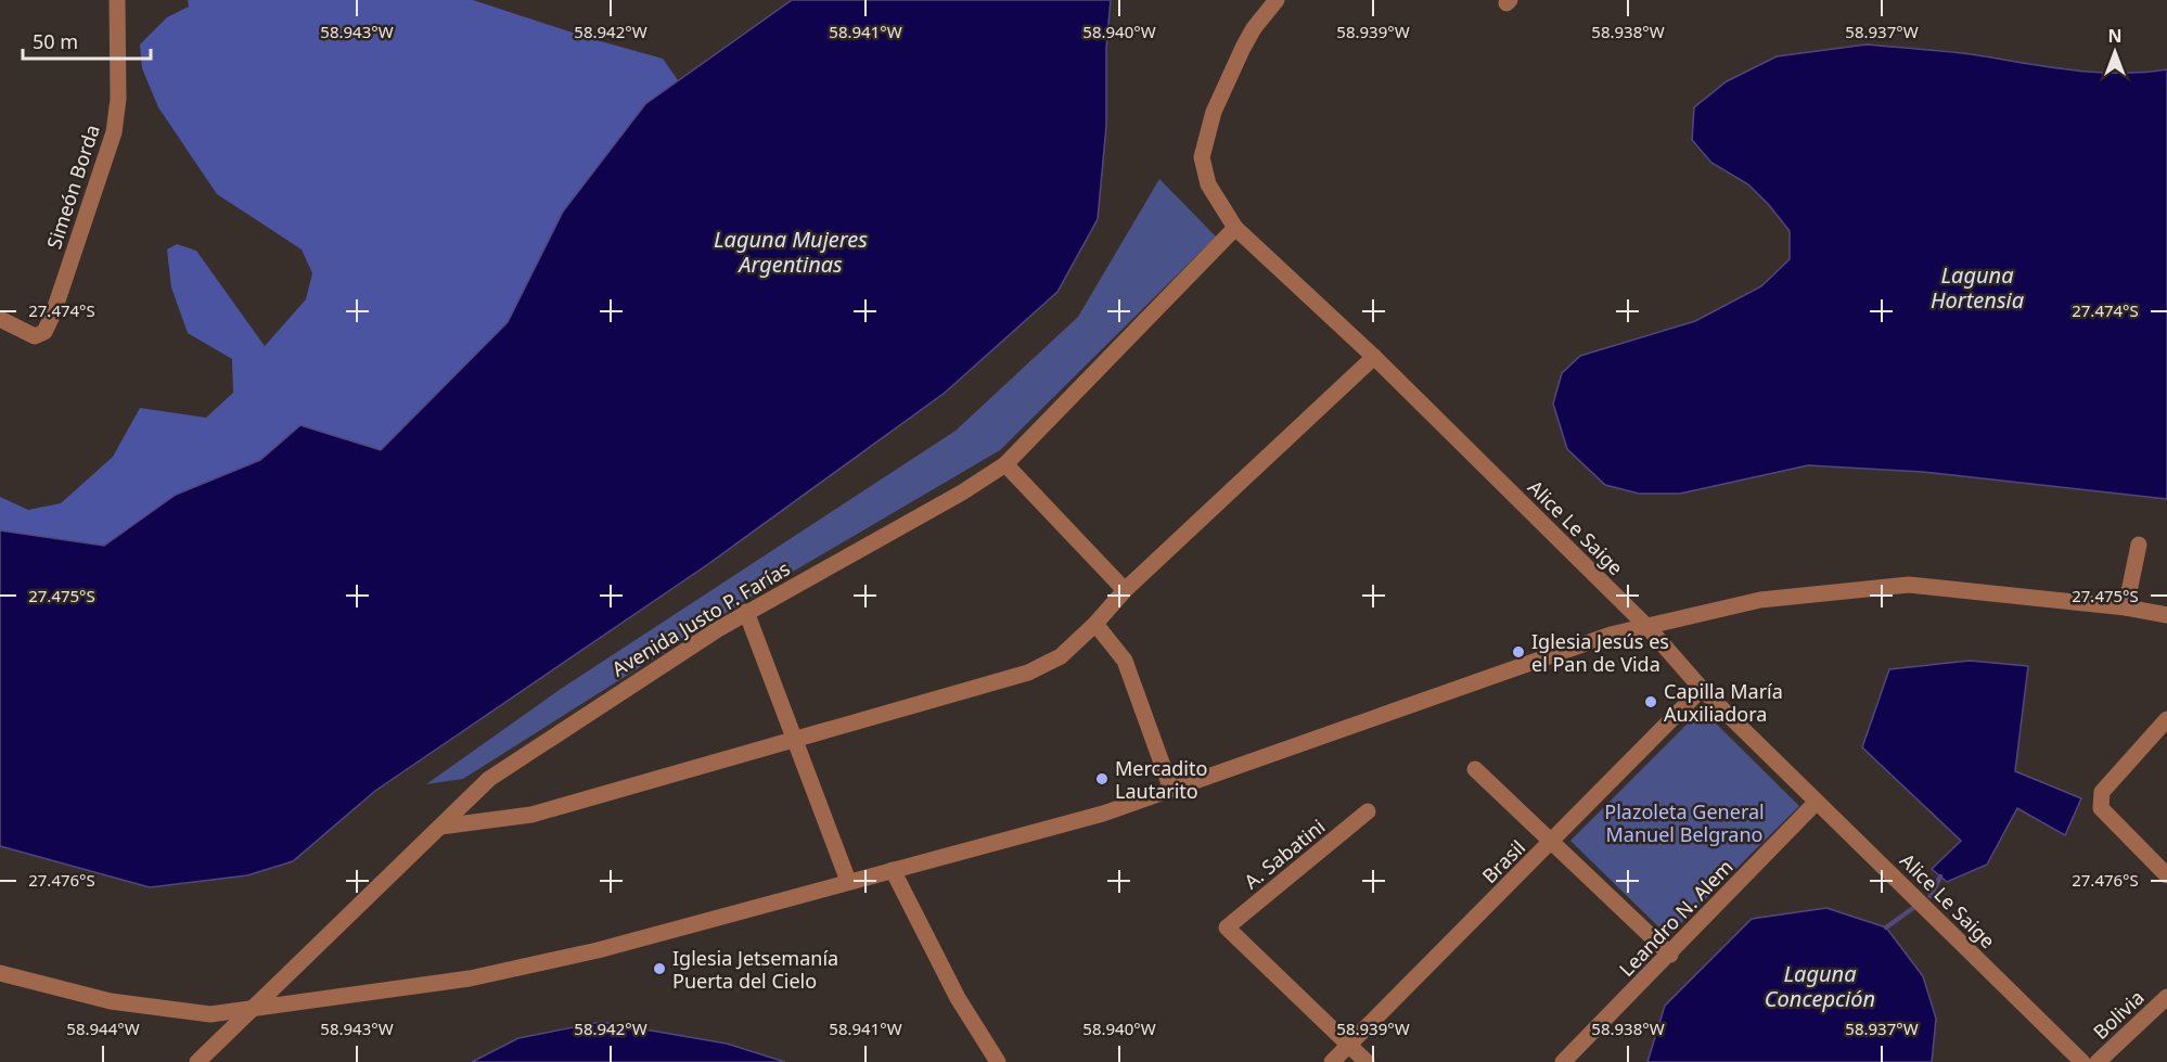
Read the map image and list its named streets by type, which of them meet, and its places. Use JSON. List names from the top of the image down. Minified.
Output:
{"streets":{"street":["Simeón Borda","Alice Le Saige","Avenida Justo P. Farías","A. Sabatini","Brasil","Leandro N. Alem","Bolivia"]},"crossings":[["Alice Le Saige","Avenida Justo P. Farías"],["Alice Le Saige","Brasil"],["Alice Le Saige","Leandro N. Alem"],["A. Sabatini","Brasil"]],"water":["Laguna Mujeres Argentinas","Laguna Hortensia","Laguna Concepción"],"parks":["Plazoleta General Manuel Belgrano"],"places":["Iglesia Jesús es el Pan de Vida","Capilla María Auxiliadora","Mercadito Lautarito","Iglesia Jetsemanía Puerta del Cielo"],"scale_bar":"50 m","north":"top","coordinates":["58.943°W","58.942°W","58.941°W","58.940°W","58.939°W","58.938°W","58.937°W","27.474°S","27.475°S","27.476°S","58.944°W"]}
